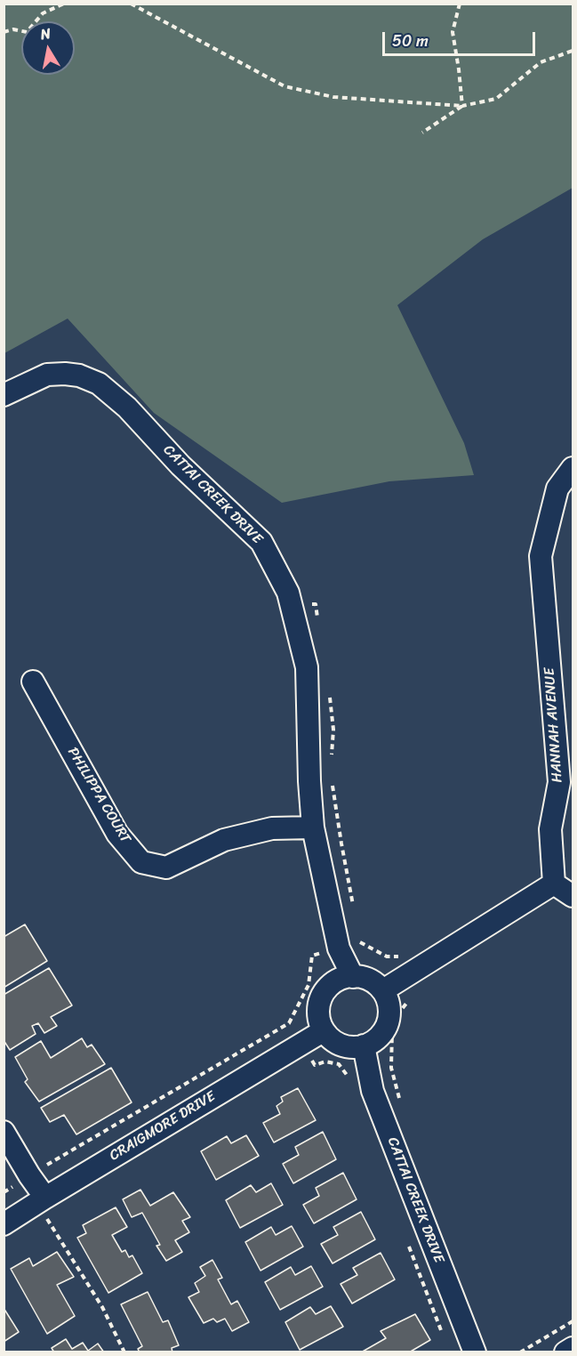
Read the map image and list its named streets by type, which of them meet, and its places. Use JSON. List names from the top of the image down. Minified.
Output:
{"streets":{"street":["CATTAI CREEK DRIVE","HANNAH AVENUE","PHILIPPA COURT","CRAIGMORE DRIVE"]},"crossings":[["CATTAI CREEK DRIVE","PHILIPPA COURT"],["CATTAI CREEK DRIVE","CRAIGMORE DRIVE"]],"scale_bar":"50 m","north":"top"}
